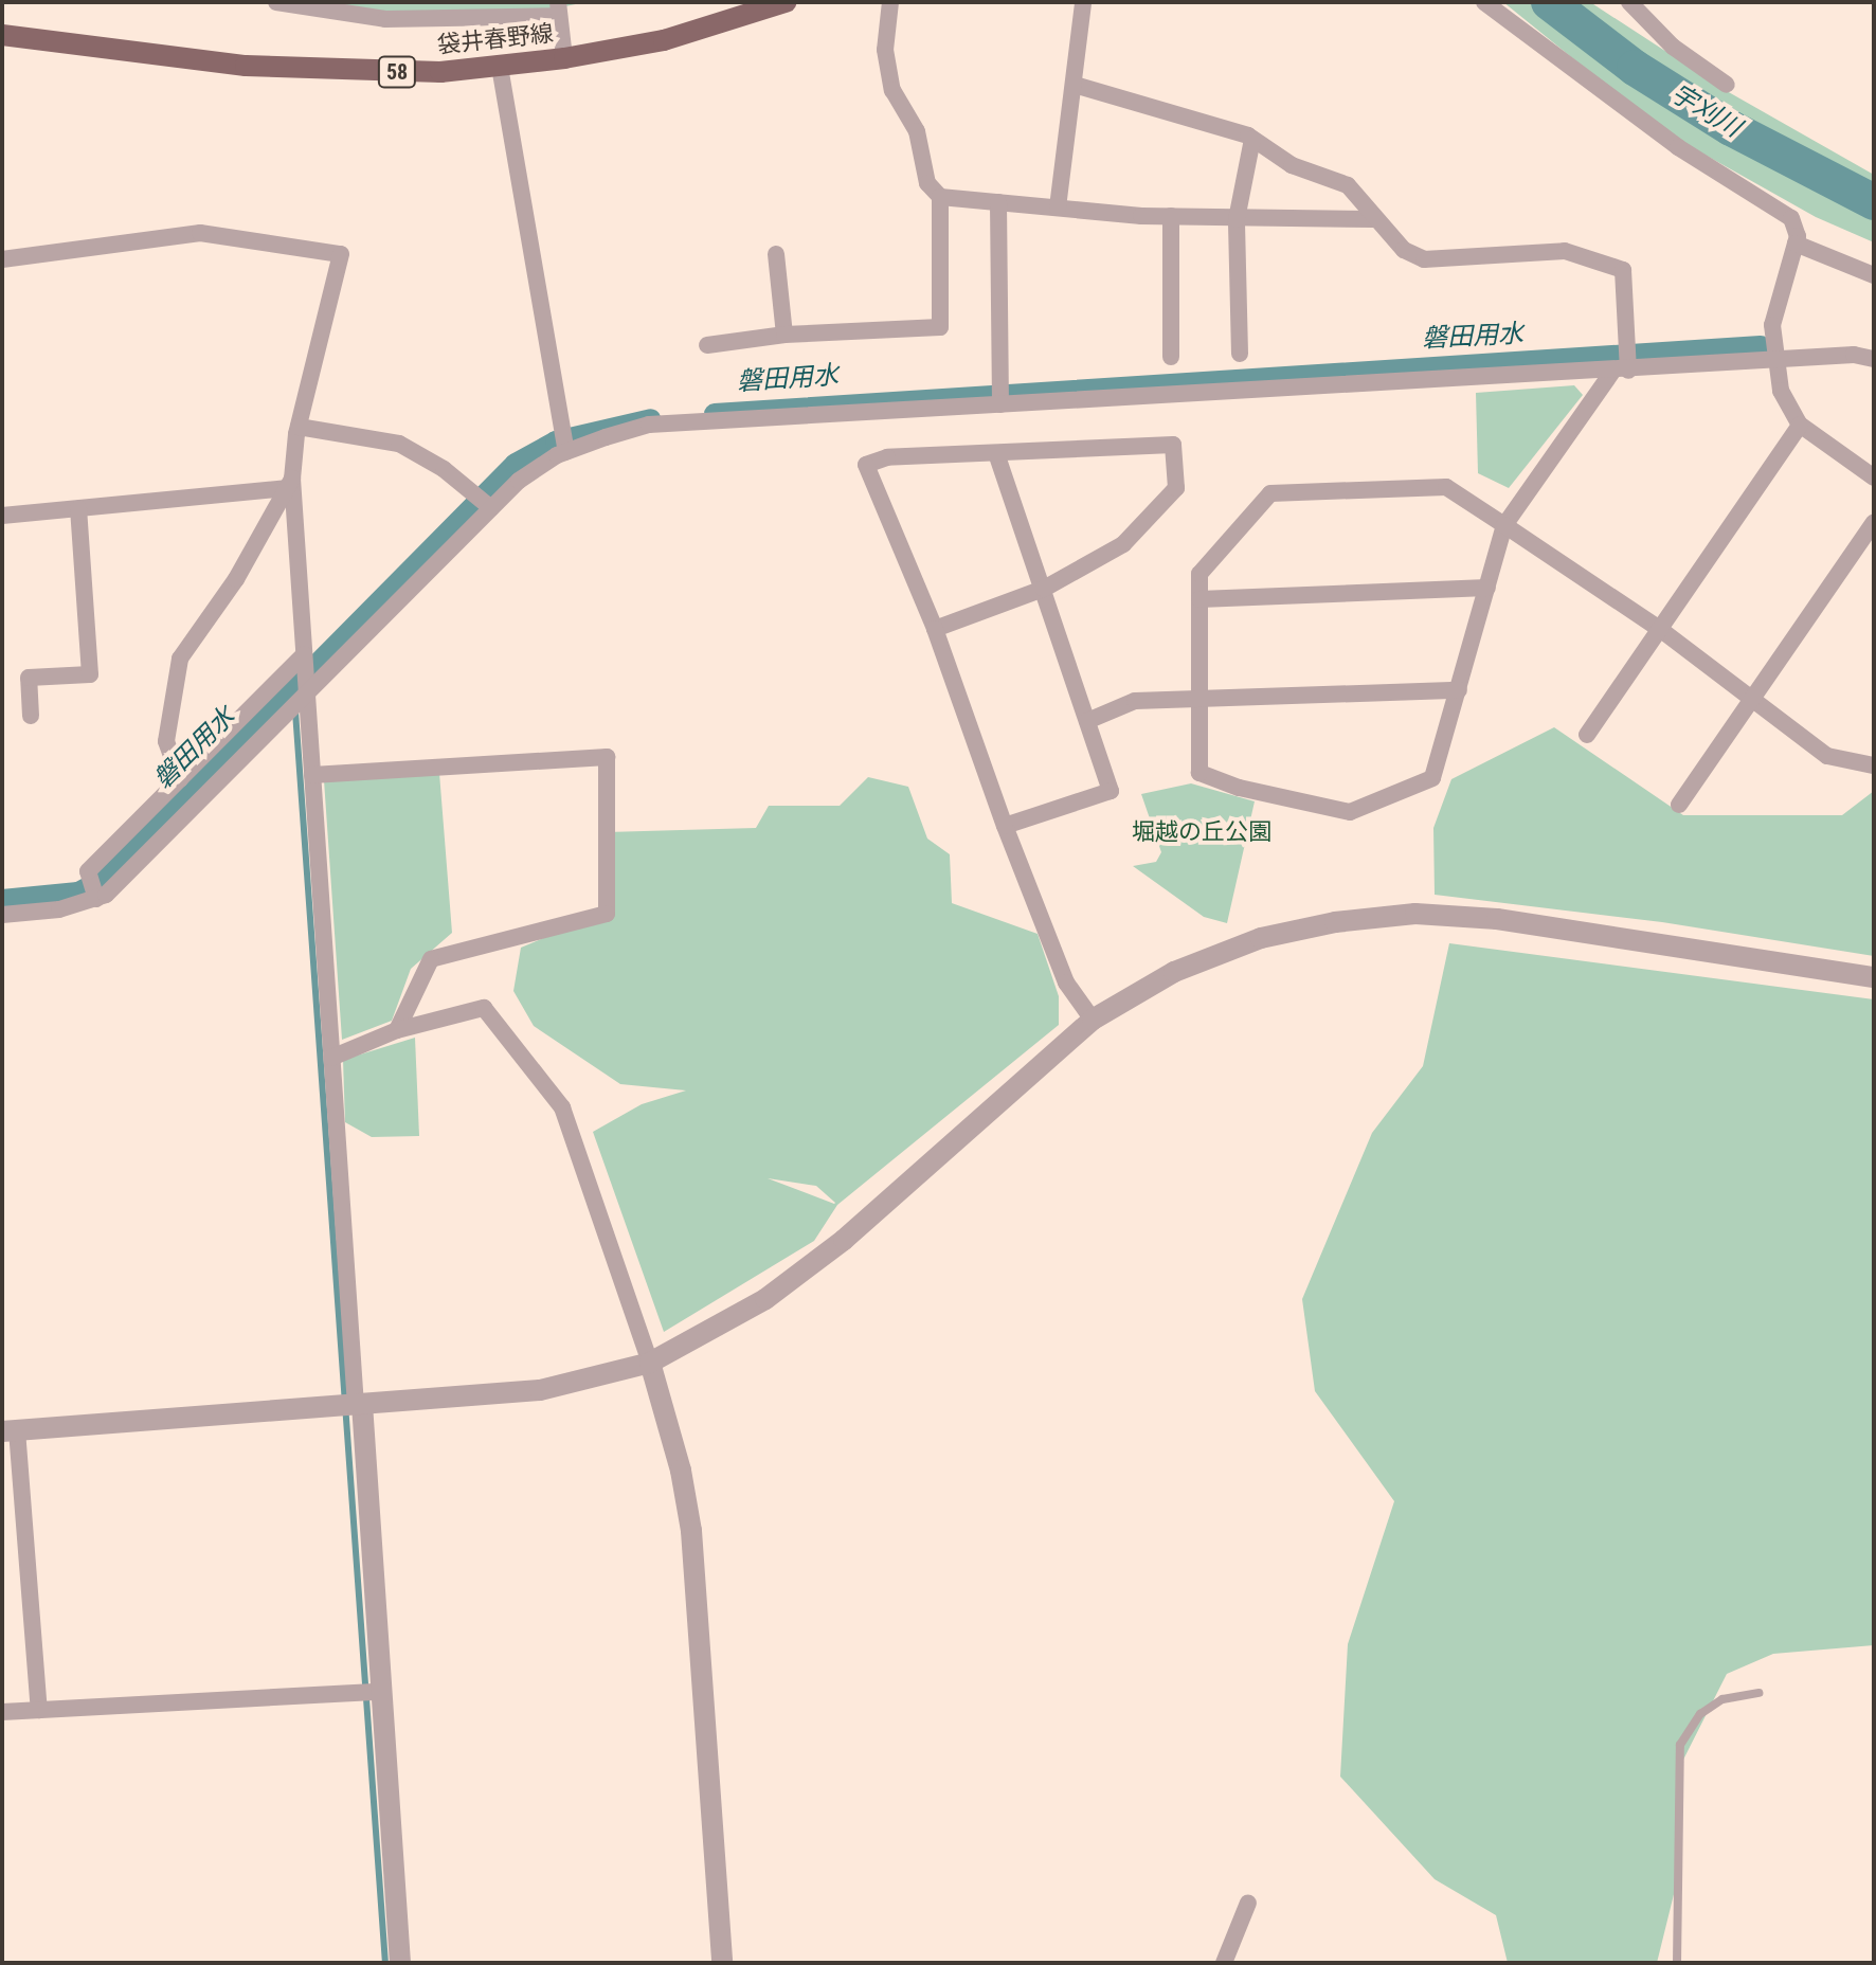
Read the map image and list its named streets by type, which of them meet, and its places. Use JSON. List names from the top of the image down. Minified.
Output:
{"streets":{"main road":["袋井春野線","58"]},"water":["宇刈川","磐田用水"],"parks":["堀越の丘公園"]}
